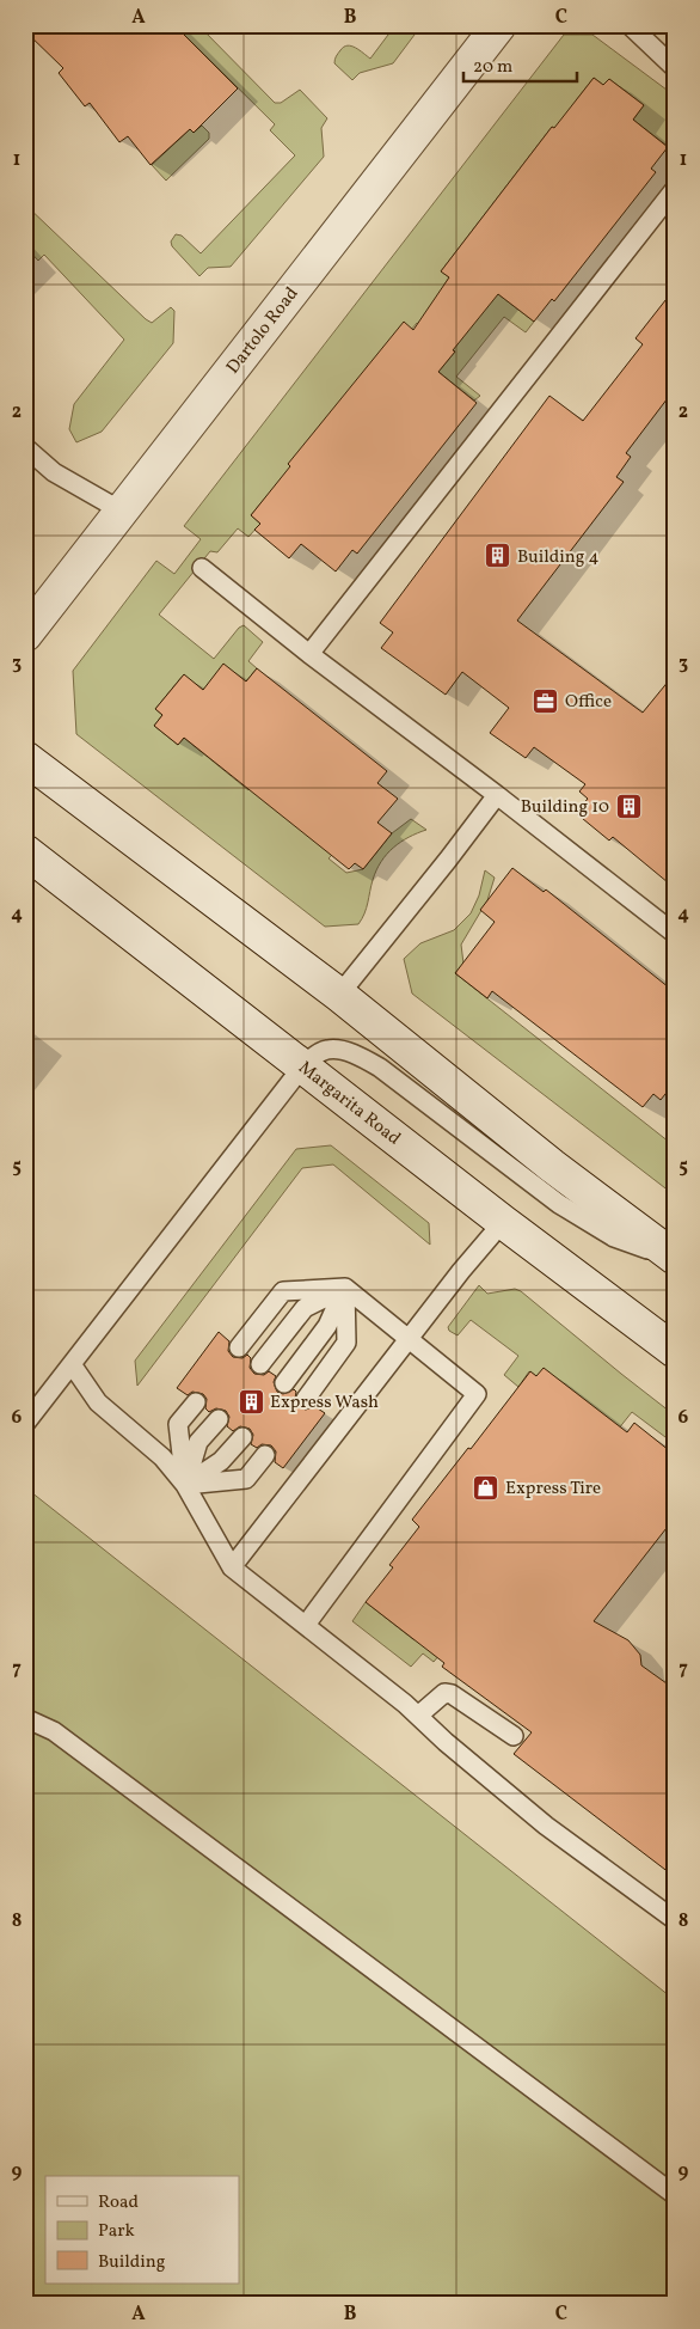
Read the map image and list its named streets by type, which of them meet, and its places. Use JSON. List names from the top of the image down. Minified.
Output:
{"streets":{"main road":["Dartolo Road","Margarita Road"]},"places":{"building":["Building 4","Building 10","Express Wash"],"office":["Office"],"shop":["Express Tire"]},"legend":["Road","Park","Building"],"scale_bar":"20 m","grid":{"columns":["A","B","C"],"rows":["1","2","3","4","5","6","7","8","9"]}}
